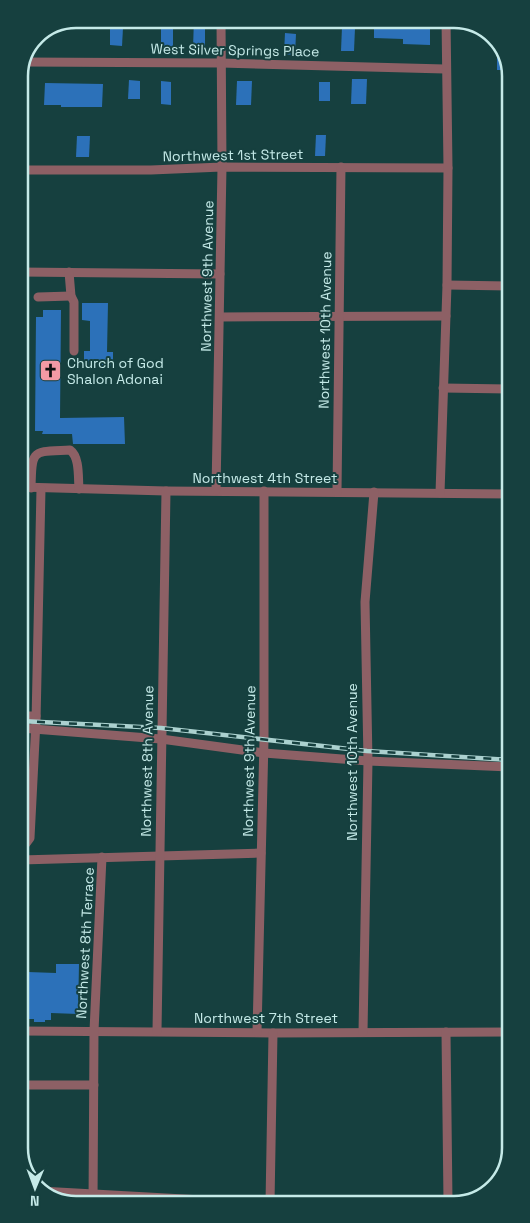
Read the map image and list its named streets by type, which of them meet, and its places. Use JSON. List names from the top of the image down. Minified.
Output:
{"streets":{"street":["West Silver Springs Place","Northwest 1st Street","Northwest 9th Avenue","Northwest 10th Avenue","Northwest 4th Street","Northwest 8th Avenue","Northwest 8th Terrace","Northwest 7th Street"]},"crossings":[["West Silver Springs Place","Northwest 9th Avenue"],["Northwest 1st Street","Northwest 9th Avenue"],["Northwest 1st Street","Northwest 10th Avenue"],["Northwest 9th Avenue","Northwest 4th Street"],["Northwest 9th Avenue","Northwest 7th Street"],["Northwest 10th Avenue","Northwest 4th Street"],["Northwest 10th Avenue","Northwest 7th Street"],["Northwest 4th Street","Northwest 8th Avenue"],["Northwest 8th Avenue","Northwest 7th Street"],["Northwest 8th Terrace","Northwest 7th Street"]],"places":{"church":["Church of God Shalon Adonai"]},"north":"bottom"}
